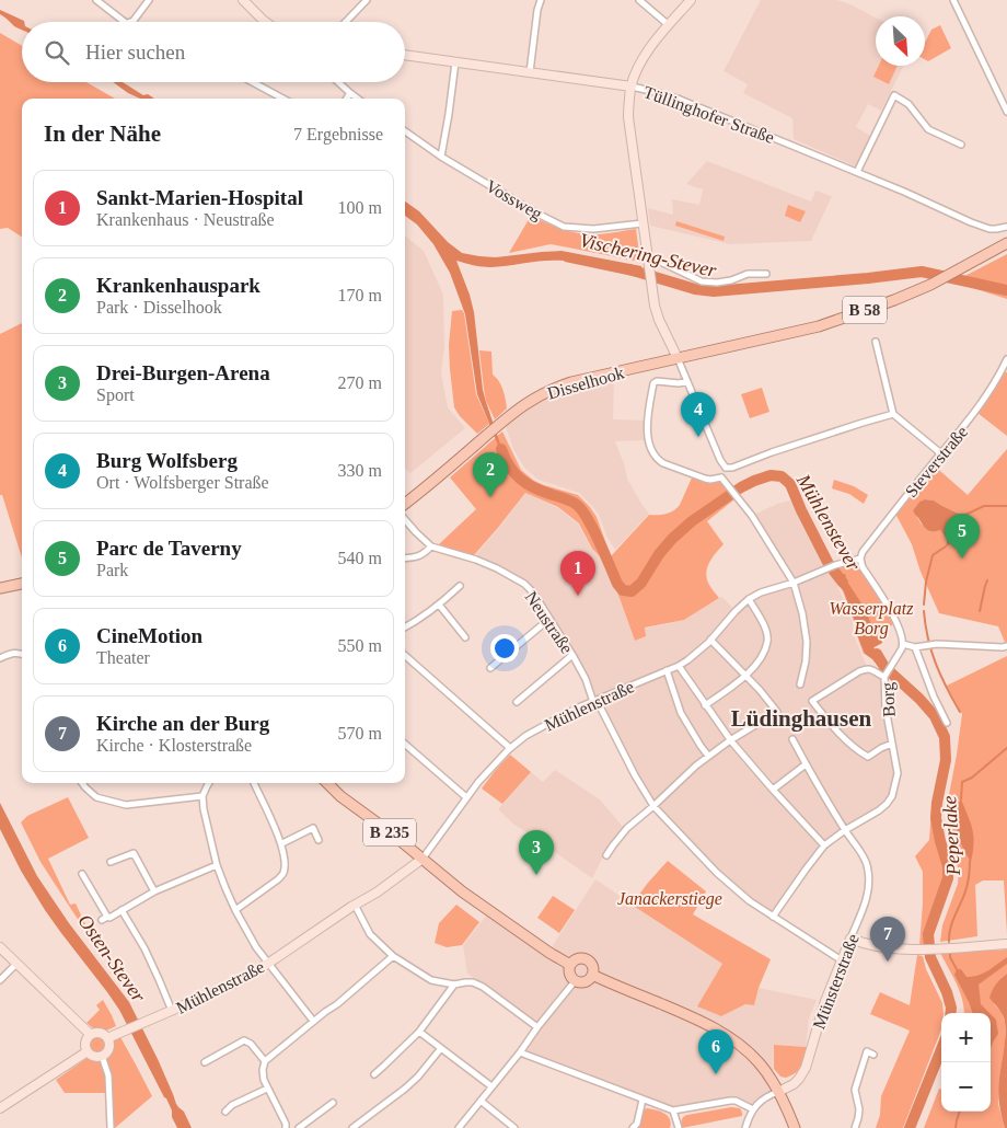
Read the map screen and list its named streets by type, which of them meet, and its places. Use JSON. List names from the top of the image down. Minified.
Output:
{"streets":{"main road":["B 58","Disselhook","B 235"],"street":["Tüllinghofer Straße","Vossweg","Steverstraße","Neustraße","Borg","Mühlenstraße","Münsterstraße"]},"crossings":[["B 58","Disselhook"],["Steverstraße","Mühlenstraße"],["Neustraße","Borg"],["Neustraße","Mühlenstraße"],["Neustraße","Münsterstraße"],["Borg","Münsterstraße"],["Mühlenstraße","B 235"],["B 235","Münsterstraße"]],"districts":["Lüdinghausen"],"water":["Vischering-Stever","Mühlenstever","Peperlake","Osten-Stever"],"parks":["Wasserplatz Borg","Janackerstiege"],"north":"bottom right","page":{"search":"Hier suchen","heading":["In der Nähe","7 Ergebnisse"],"list":[{"mark":"1","name":"Sankt-Marien-Hospital","note":"Krankenhaus · Neustraße","value":"100 m"},{"mark":"2","name":"Krankenhauspark","note":"Park · Disselhook","value":"170 m"},{"mark":"3","name":"Drei-Burgen-Arena","note":"Sport","value":"270 m"},{"mark":"4","name":"Burg Wolfsberg","note":"Ort · Wolfsberger Straße","value":"330 m"},{"mark":"5","name":"Parc de Taverny","note":"Park","value":"540 m"},{"mark":"6","name":"CineMotion","note":"Theater","value":"550 m"},{"mark":"7","name":"Kirche an der Burg","note":"Kirche · Klosterstraße","value":"570 m"}],"pins":["4","2","5","1","3","7","6"],"map_buttons":["+","−"]}}
